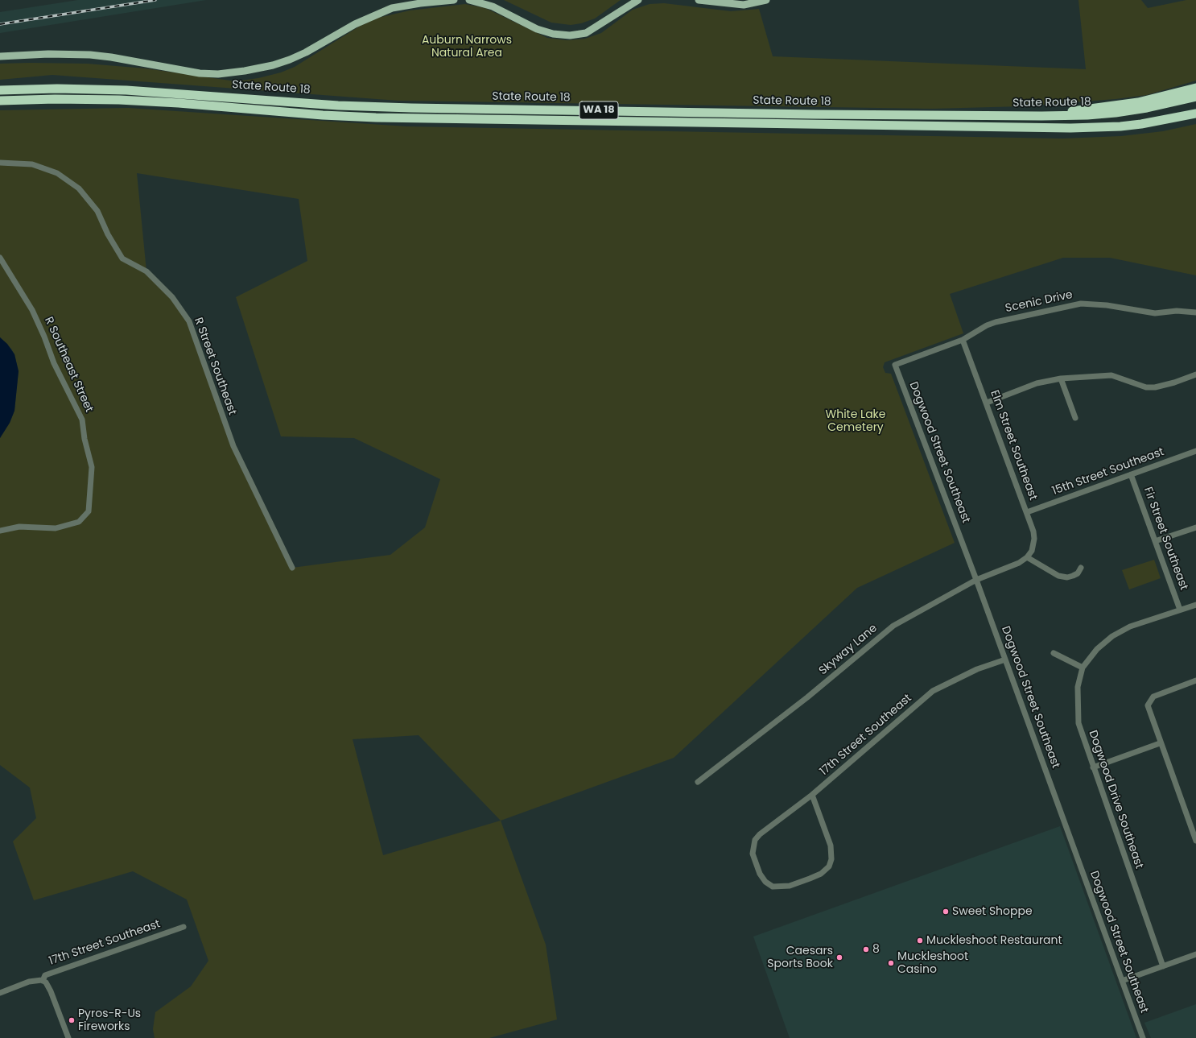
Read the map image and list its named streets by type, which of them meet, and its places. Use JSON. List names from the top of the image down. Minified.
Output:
{"streets":{"highway":["State Route 18","WA 18"],"street":["Scenic Drive","R Southeast Street","R Street Southeast","Elm Street Southeast","Dogwood Street Southeast","15th Street Southeast","Fir Street Southeast","Skyway Lane","17th Street Southeast","Dogwood Drive Southeast"]},"crossings":[["Scenic Drive","Elm Street Southeast"],["Scenic Drive","Dogwood Street Southeast"],["Elm Street Southeast","15th Street Southeast"],["Elm Street Southeast","Skyway Lane"],["Dogwood Street Southeast","Skyway Lane"],["Dogwood Street Southeast","17th Street Southeast"],["15th Street Southeast","Fir Street Southeast"]],"parks":["Auburn Narrows Natural Area","White Lake Cemetery"],"places":["Sweet Shoppe","Muckleshoot Restaurant","8","Caesars Sports Book","Muckleshoot Casino","Pyros-R-Us Fireworks"]}
